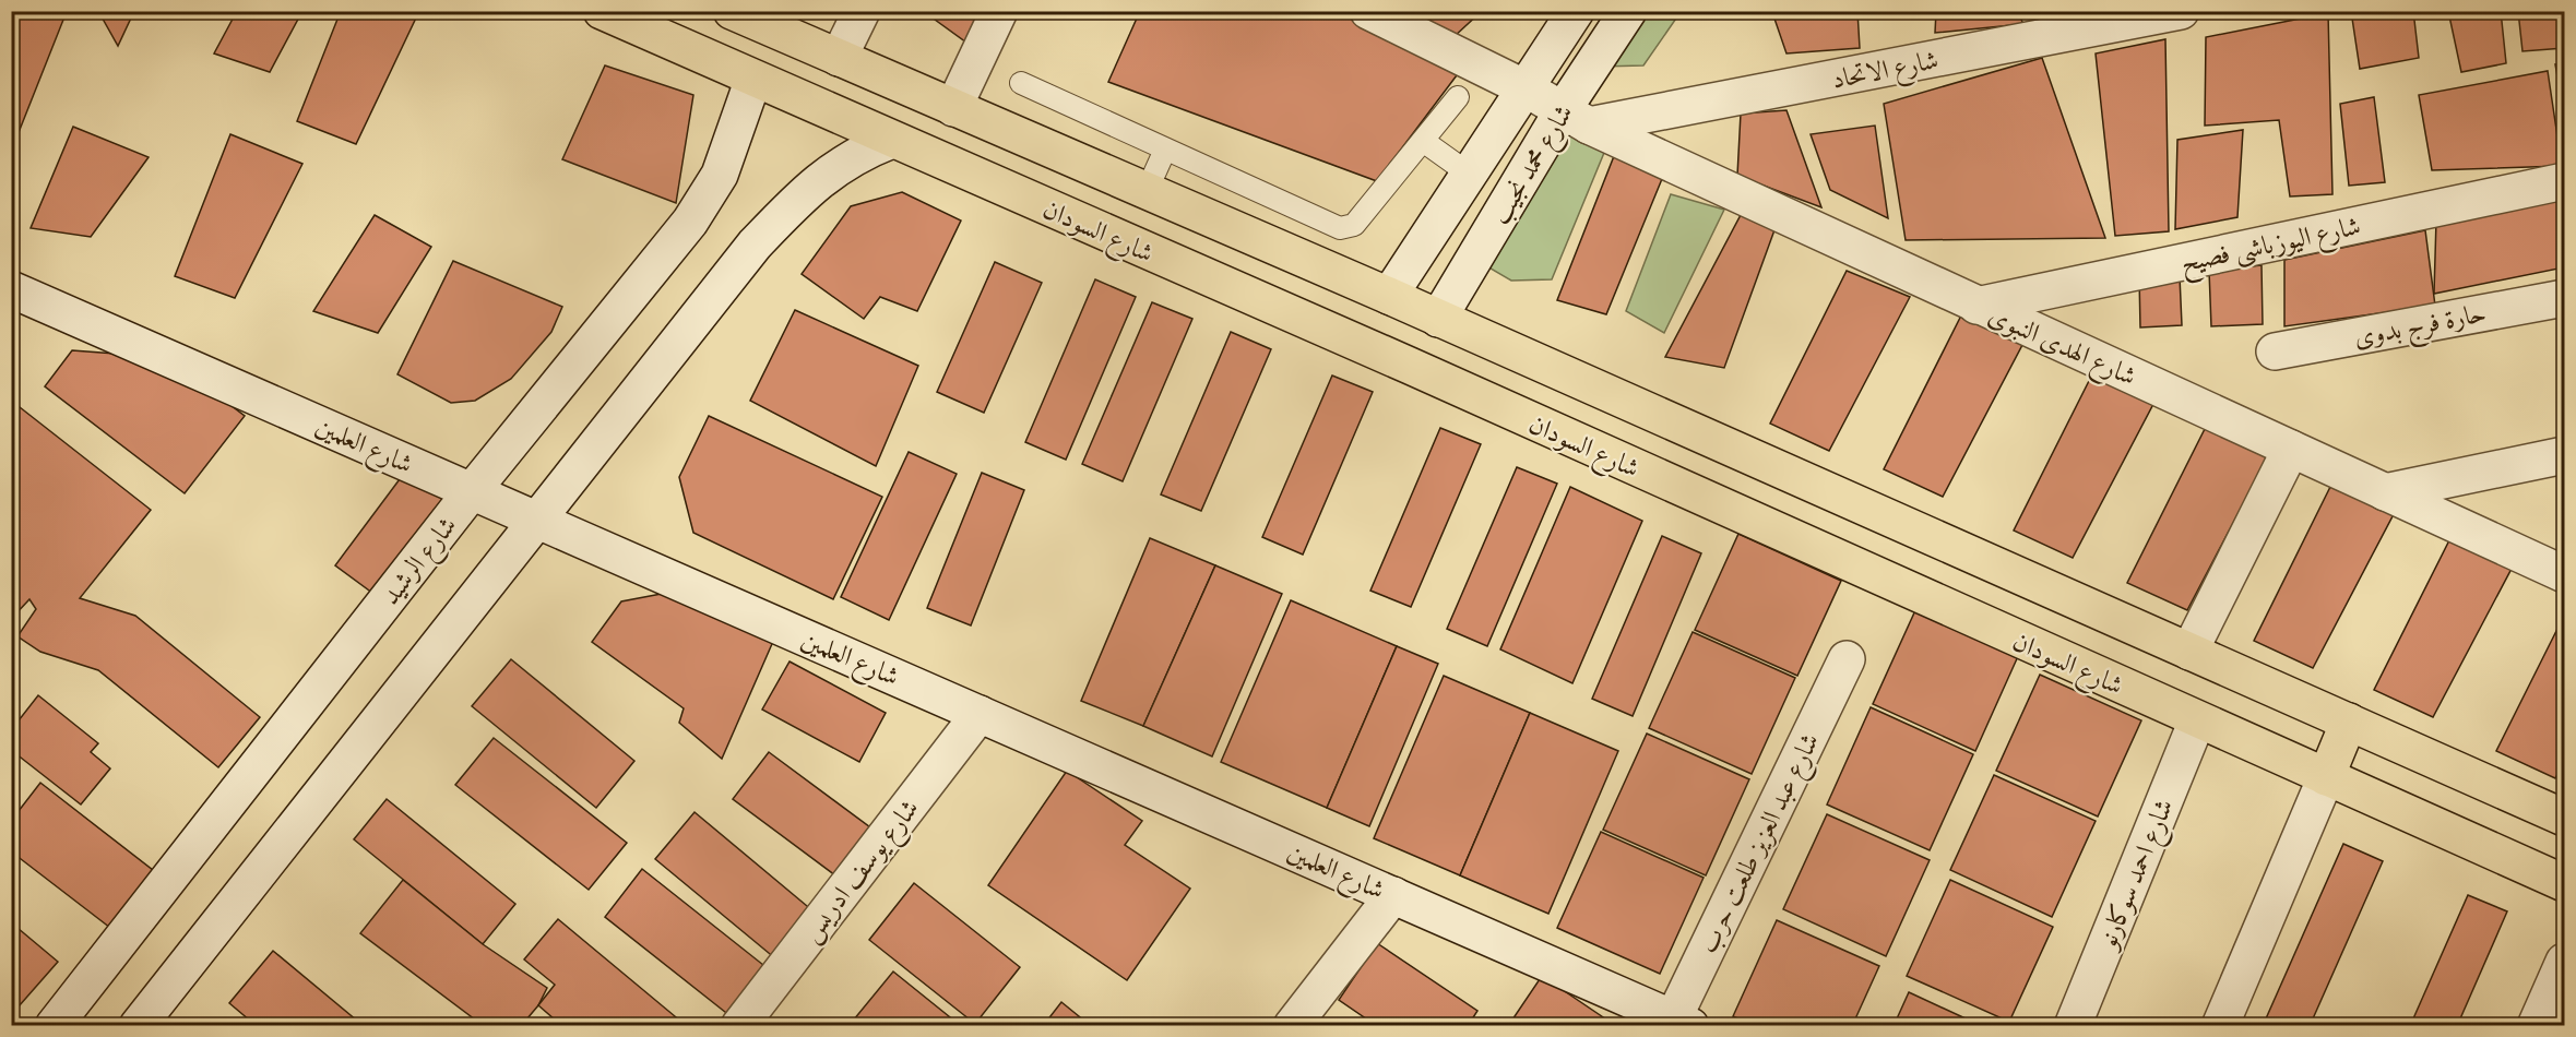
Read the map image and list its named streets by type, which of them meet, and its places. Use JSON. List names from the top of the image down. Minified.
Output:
{"streets":{"main road":["شارع السودان"],"street":["شارع الاتحاد","شارع محمد نجيب","شارع اليوزباشى فصيح","حارة فرج بدوى","شارع الهدى النبوى","شارع العلمين","شارع الرشيد","شارع عبد العزيز طلعت حرب","شارع يوسف ادريس","شارع احمد سوكارنو"]},"crossings":[["شارع الاتحاد","شارع محمد نجيب"],["شارع الاتحاد","شارع الهدى النبوى"],["شارع محمد نجيب","شارع السودان"],["شارع محمد نجيب","شارع الهدى النبوى"],["شارع السودان","شارع الرشيد"],["شارع السودان","شارع احمد سوكارنو"],["شارع اليوزباشى فصيح","شارع الهدى النبوى"],["شارع العلمين","شارع الرشيد"],["شارع العلمين","شارع عبد العزيز طلعت حرب"],["شارع العلمين","شارع يوسف ادريس"]]}
